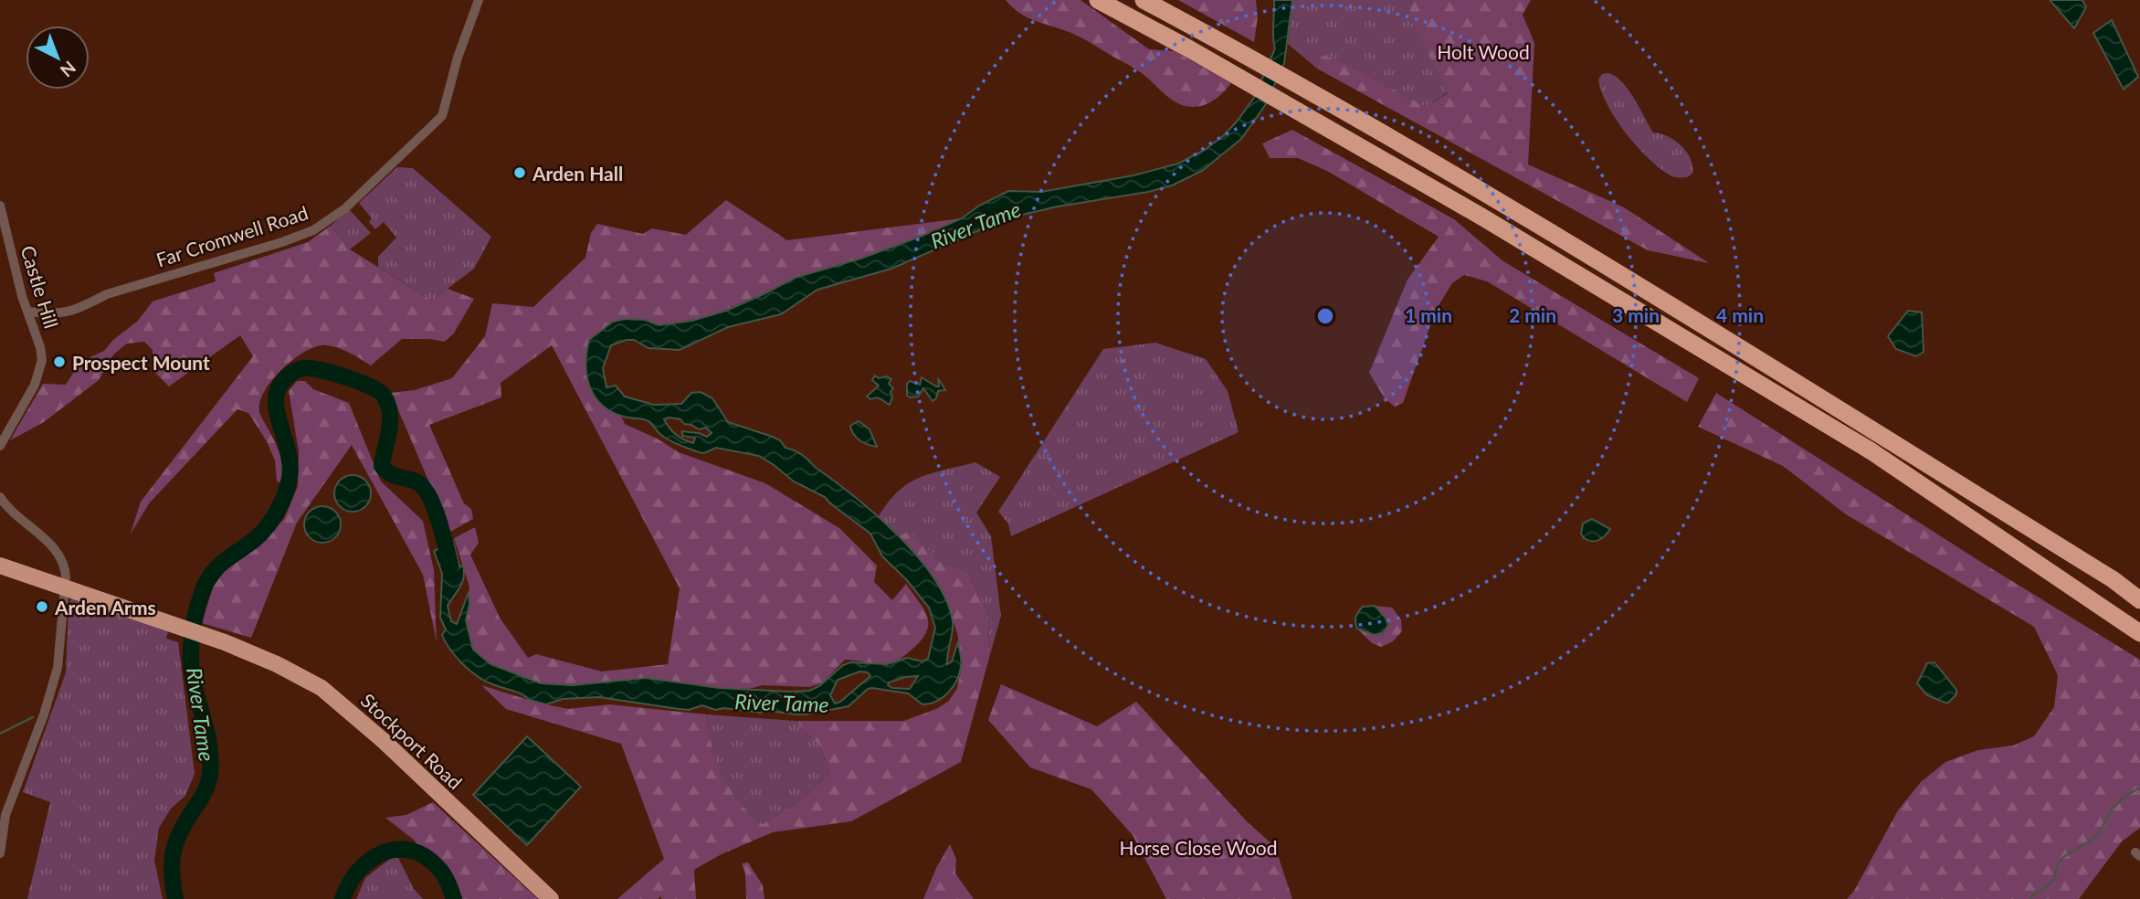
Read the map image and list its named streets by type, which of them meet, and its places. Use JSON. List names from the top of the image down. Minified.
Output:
{"streets":{"highway":["Stockport Road"],"street":["Far Cromwell Road","Castle Hill"]},"crossings":[["Far Cromwell Road","Castle Hill"]],"water":["River Tame"],"parks":["Holt Wood","Horse Close Wood"],"places":["Arden Hall","Prospect Mount","Arden Arms"],"north":"bottom right","rings":["1 min","2 min","3 min","4 min"]}
